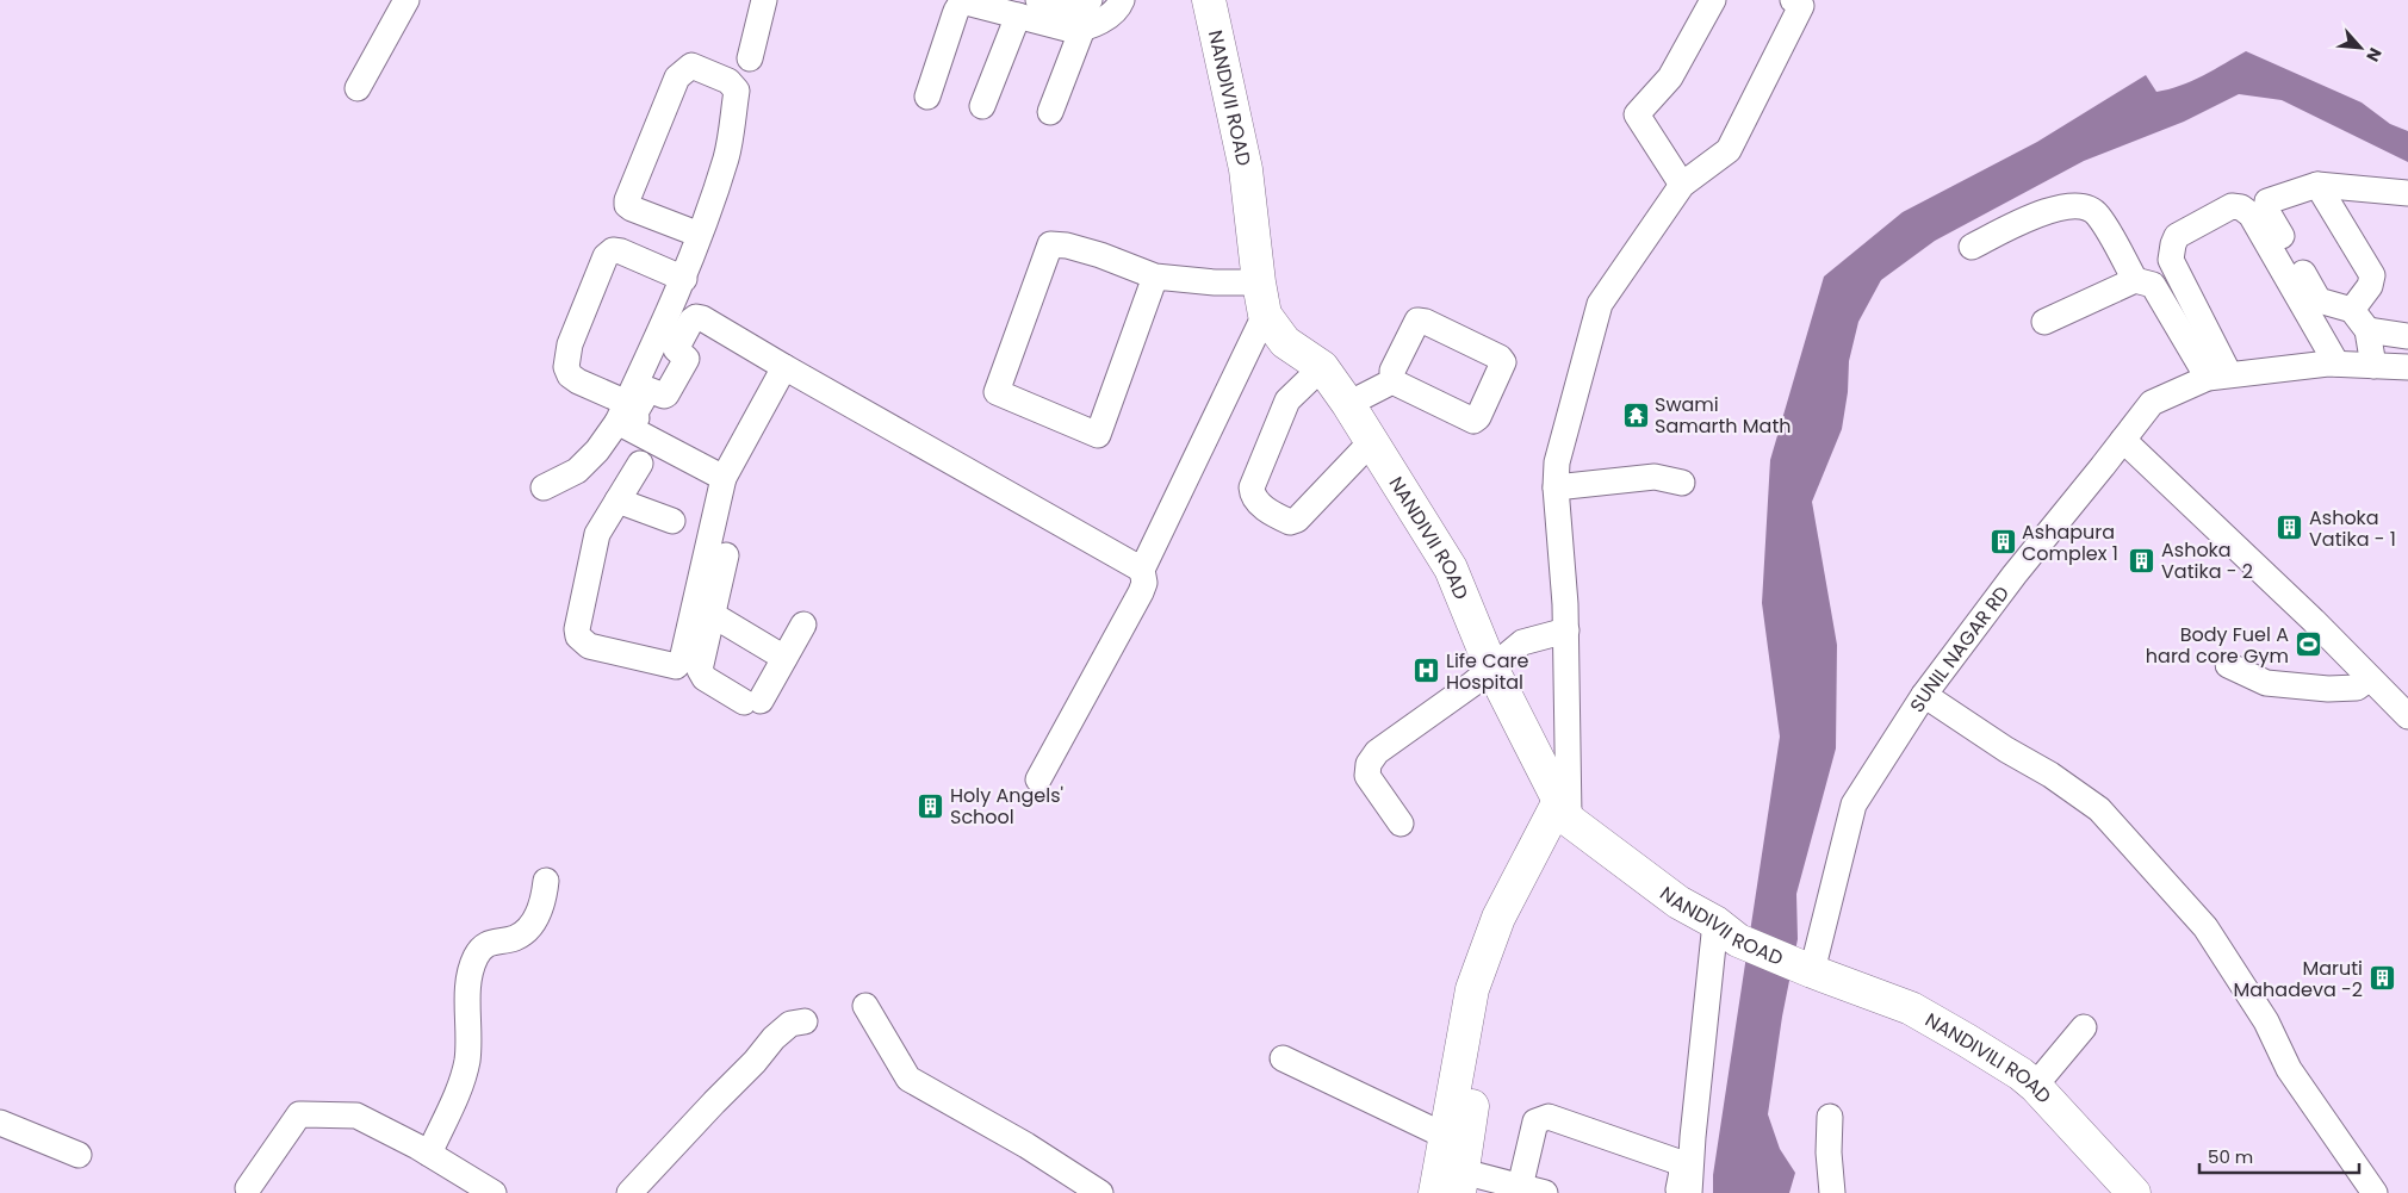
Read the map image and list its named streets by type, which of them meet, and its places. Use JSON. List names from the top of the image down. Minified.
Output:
{"streets":{"street":["NANDIVII ROAD","SUNIL NAGAR RD","NANDIVILI ROAD"]},"crossings":[["NANDIVII ROAD","SUNIL NAGAR RD"],["NANDIVII ROAD","NANDIVILI ROAD"],["SUNIL NAGAR RD","NANDIVILI ROAD"]],"places":{"temple":["Swami Samarth Math"],"building":["Ashoka Vatika - 1","Ashapura Complex 1","Ashoka Vatika - 2","Holy Angels' School","Maruti Mahadeva -2"],"sports":["Body Fuel A hard core Gym"],"hospital":["Life Care Hospital"]},"scale_bar":"50 m","north":"bottom right"}
